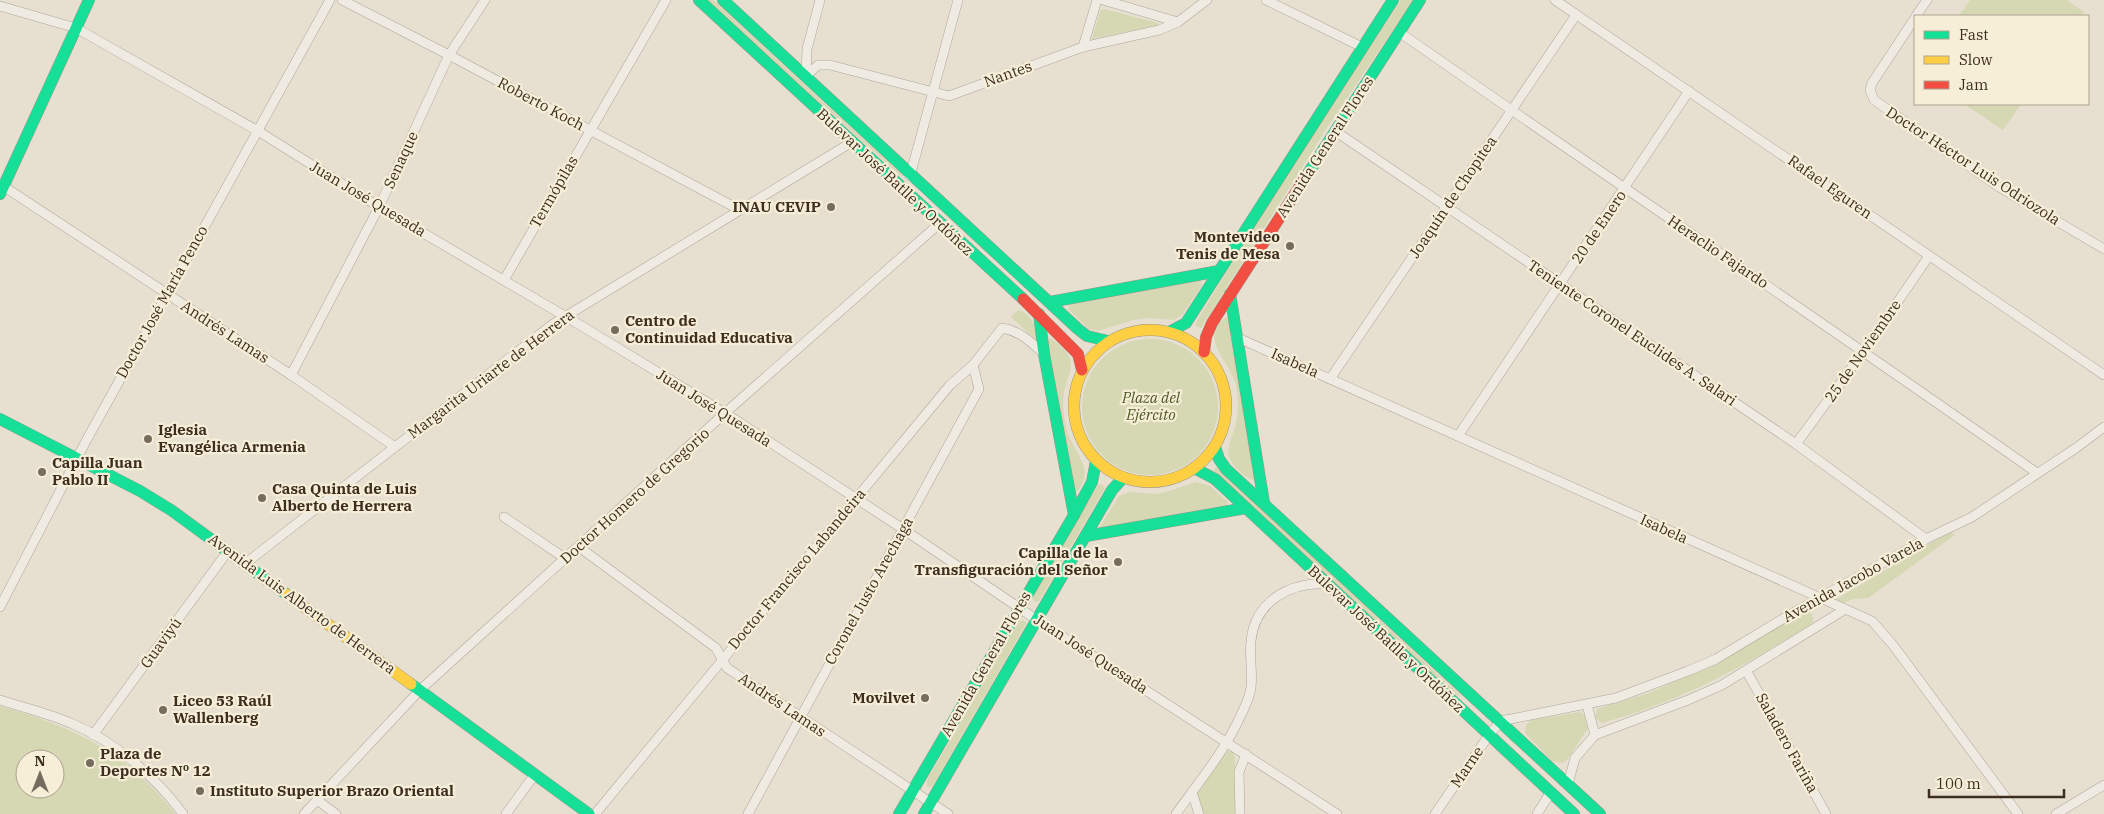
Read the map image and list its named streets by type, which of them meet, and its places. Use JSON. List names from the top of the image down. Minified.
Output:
{"streets":{"main road":["Avenida General Flores","Bulevar José Batlle y Ordóñez","Avenida Luis Alberto de Herrera"],"street":["Nantes","Roberto Koch","Senaque","Doctor Héctor Luis Odriozola","Rafael Eguren","Termópilas","Joaquín de Chopitea","Juan José Quesada","20 de Enero","Heraclio Fajardo","Doctor José María Penco","Andrés Lamas","Teniente Coronel Euclides A. Salari","25 de Noviembre","Isabela","Margarita Uriarte de Herrera","Doctor Homero de Gregorio","Doctor Francisco Labandeira","Avenida Jacobo Varela","Coronel Justo Arechaga","Guaviyú","Saladero Fariña","Marne"]},"crossings":[["Nantes","Bulevar José Batlle y Ordóñez"],["Roberto Koch","Senaque"],["Roberto Koch","Termópilas"],["Roberto Koch","Margarita Uriarte de Herrera"],["Avenida General Flores","Bulevar José Batlle y Ordóñez"],["Avenida General Flores","Juan José Quesada"],["Avenida General Flores","Heraclio Fajardo"],["Avenida General Flores","Andrés Lamas"],["Avenida General Flores","Teniente Coronel Euclides A. Salari"],["Senaque","Juan José Quesada"],["Senaque","Andrés Lamas"],["Bulevar José Batlle y Ordóñez","Margarita Uriarte de Herrera"],["Bulevar José Batlle y Ordóñez","Doctor Homero de Gregorio"],["Bulevar José Batlle y Ordóñez","Avenida Jacobo Varela"],["Bulevar José Batlle y Ordóñez","Marne"],["Rafael Eguren","Joaquín de Chopitea"],["Rafael Eguren","20 de Enero"],["Rafael Eguren","25 de Noviembre"],["Termópilas","Juan José Quesada"],["Joaquín de Chopitea","Heraclio Fajardo"],["Joaquín de Chopitea","Teniente Coronel Euclides A. Salari"],["Joaquín de Chopitea","Isabela"],["Juan José Quesada","Doctor José María Penco"],["Juan José Quesada","Margarita Uriarte de Herrera"],["Juan José Quesada","Doctor Homero de Gregorio"],["Juan José Quesada","Doctor Francisco Labandeira"],["Juan José Quesada","Coronel Justo Arechaga"],["20 de Enero","Heraclio Fajardo"],["20 de Enero","Teniente Coronel Euclides A. Salari"],["20 de Enero","Isabela"],["Heraclio Fajardo","25 de Noviembre"],["Heraclio Fajardo","Avenida Jacobo Varela"],["Doctor José María Penco","Andrés Lamas"],["Doctor José María Penco","Avenida Luis Alberto de Herrera"],["Andrés Lamas","Margarita Uriarte de Herrera"],["Andrés Lamas","Doctor Homero de Gregorio"],["Andrés Lamas","Doctor Francisco Labandeira"],["Andrés Lamas","Coronel Justo Arechaga"],["Teniente Coronel Euclides A. Salari","25 de Noviembre"],["Teniente Coronel Euclides A. Salari","Avenida Jacobo Varela"],["Isabela","Avenida Jacobo Varela"],["Margarita Uriarte de Herrera","Avenida Luis Alberto de Herrera"],["Doctor Homero de Gregorio","Avenida Luis Alberto de Herrera"],["Doctor Francisco Labandeira","Coronel Justo Arechaga"],["Avenida Jacobo Varela","Saladero Fariña"],["Avenida Jacobo Varela","Marne"],["Avenida Luis Alberto de Herrera","Guaviyú"]],"parks":["Plaza del Ejército"],"places":["INAU CEVIP","Montevideo Tenis de Mesa","Centro de Continuidad Educativa","Iglesia Evangélica Armenia","Capilla Juan Pablo II","Casa Quinta de Luis Alberto de Herrera","Capilla de la Transfiguración del Señor","Movilvet","Liceo 53 Raúl Wallenberg","Plaza de Deportes Nº 12","Instituto Superior Brazo Oriental"],"legend":["Fast","Slow","Jam"],"scale_bar":"100 m","north":"top"}
